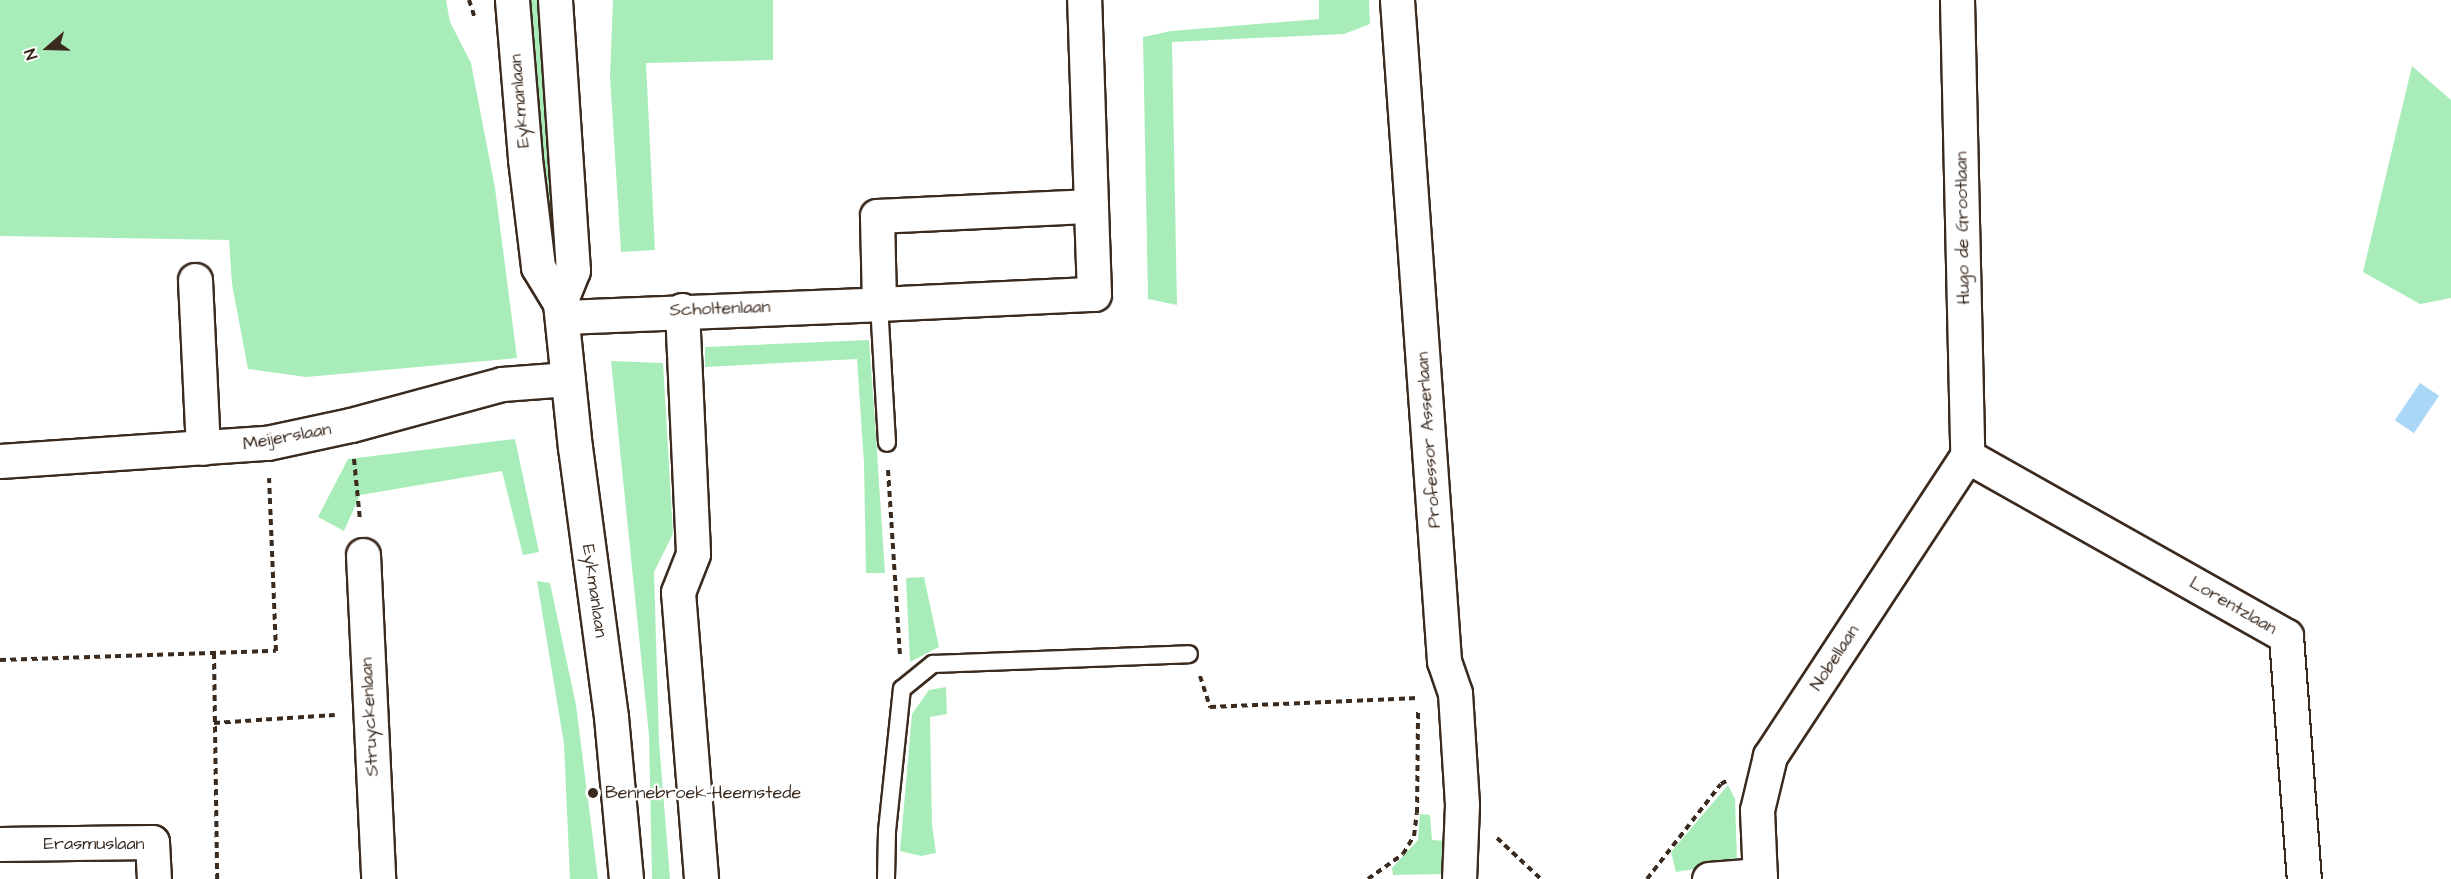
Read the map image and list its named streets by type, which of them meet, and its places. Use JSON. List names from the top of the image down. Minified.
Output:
{"streets":{"street":["Eykmanlaan","Hugo de Grootlaan","Scholtenlaan","Meijerslaan","Professor Asserlaan","Lorentzlaan","Nobellaan","Struyckenlaan","Erasmuslaan"]},"crossings":[["Eykmanlaan","Scholtenlaan"],["Eykmanlaan","Meijerslaan"],["Hugo de Grootlaan","Lorentzlaan"],["Hugo de Grootlaan","Nobellaan"],["Lorentzlaan","Nobellaan"]],"places":["Bennebroek-Heemstede"],"north":"left"}
